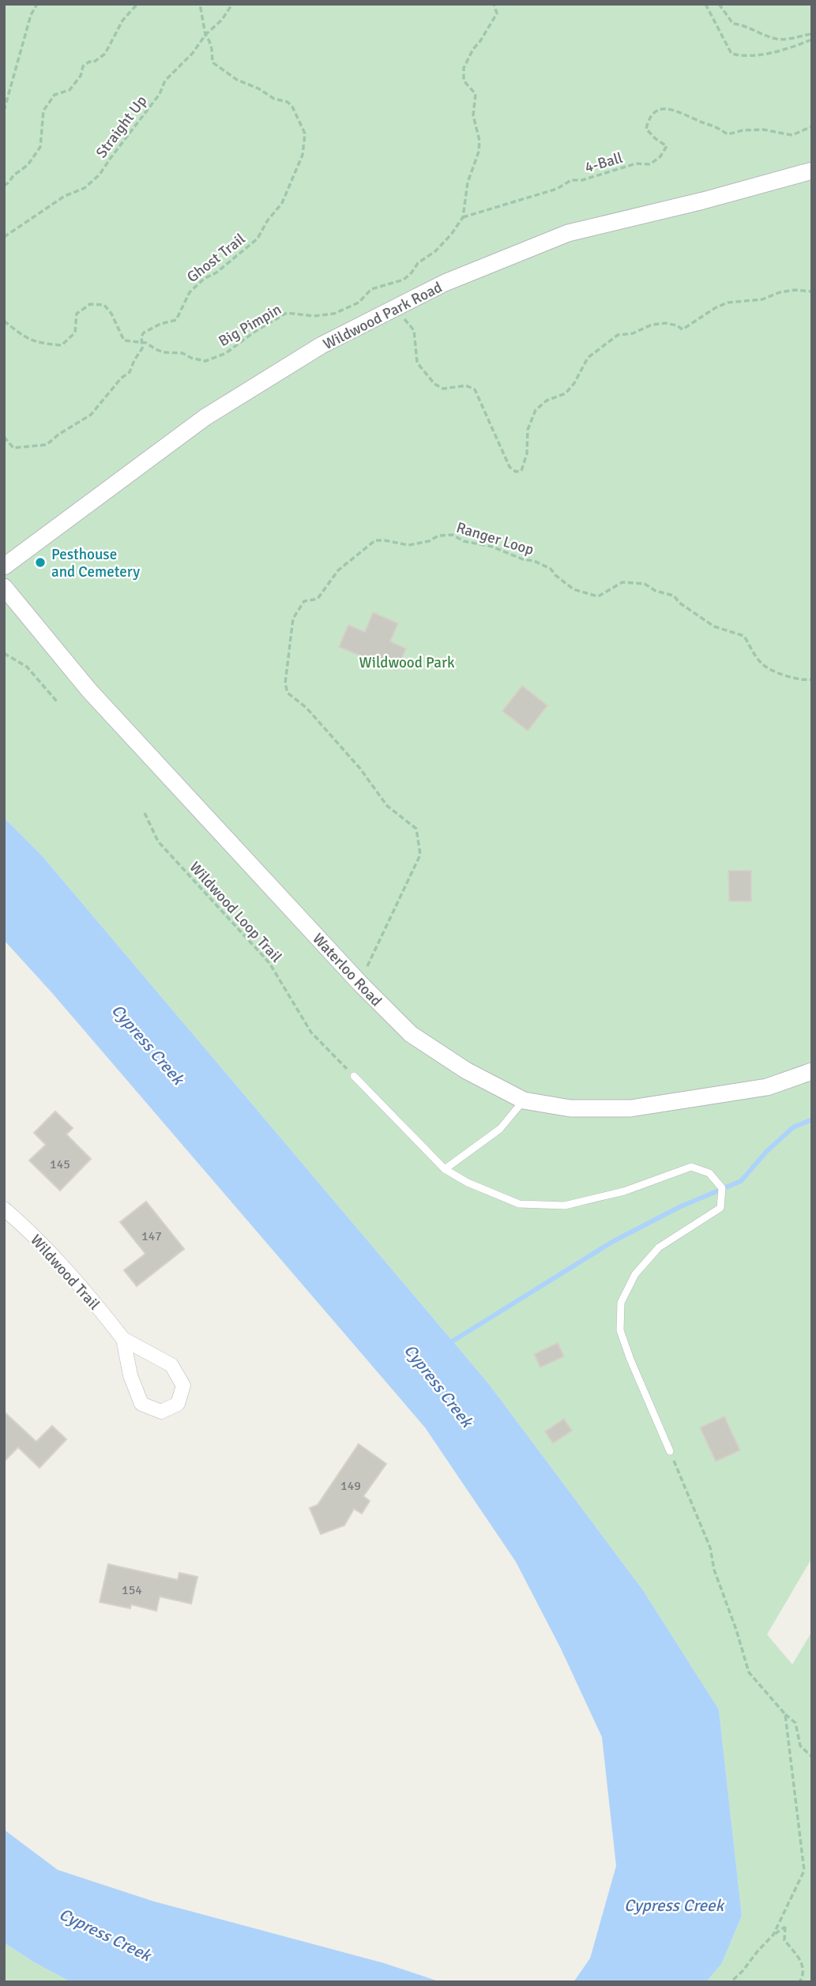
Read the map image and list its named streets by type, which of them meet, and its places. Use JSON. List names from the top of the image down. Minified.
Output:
{"streets":{"street":["Wildwood Park Road","Waterloo Road","Wildwood Trail"],"path":["Straight Up","4-Ball","Ghost Trail","Big Pimpin","Ranger Loop","Wildwood Loop Trail"]},"crossings":[["Straight Up","Ghost Trail"],["4-Ball","Big Pimpin"],["Ghost Trail","Big Pimpin"],["Ranger Loop","Waterloo Road"]],"water":["Cypress Creek"],"parks":["Wildwood Park"],"places":["Pesthouse and Cemetery"],"house_numbers":["145","147","149","154"]}
